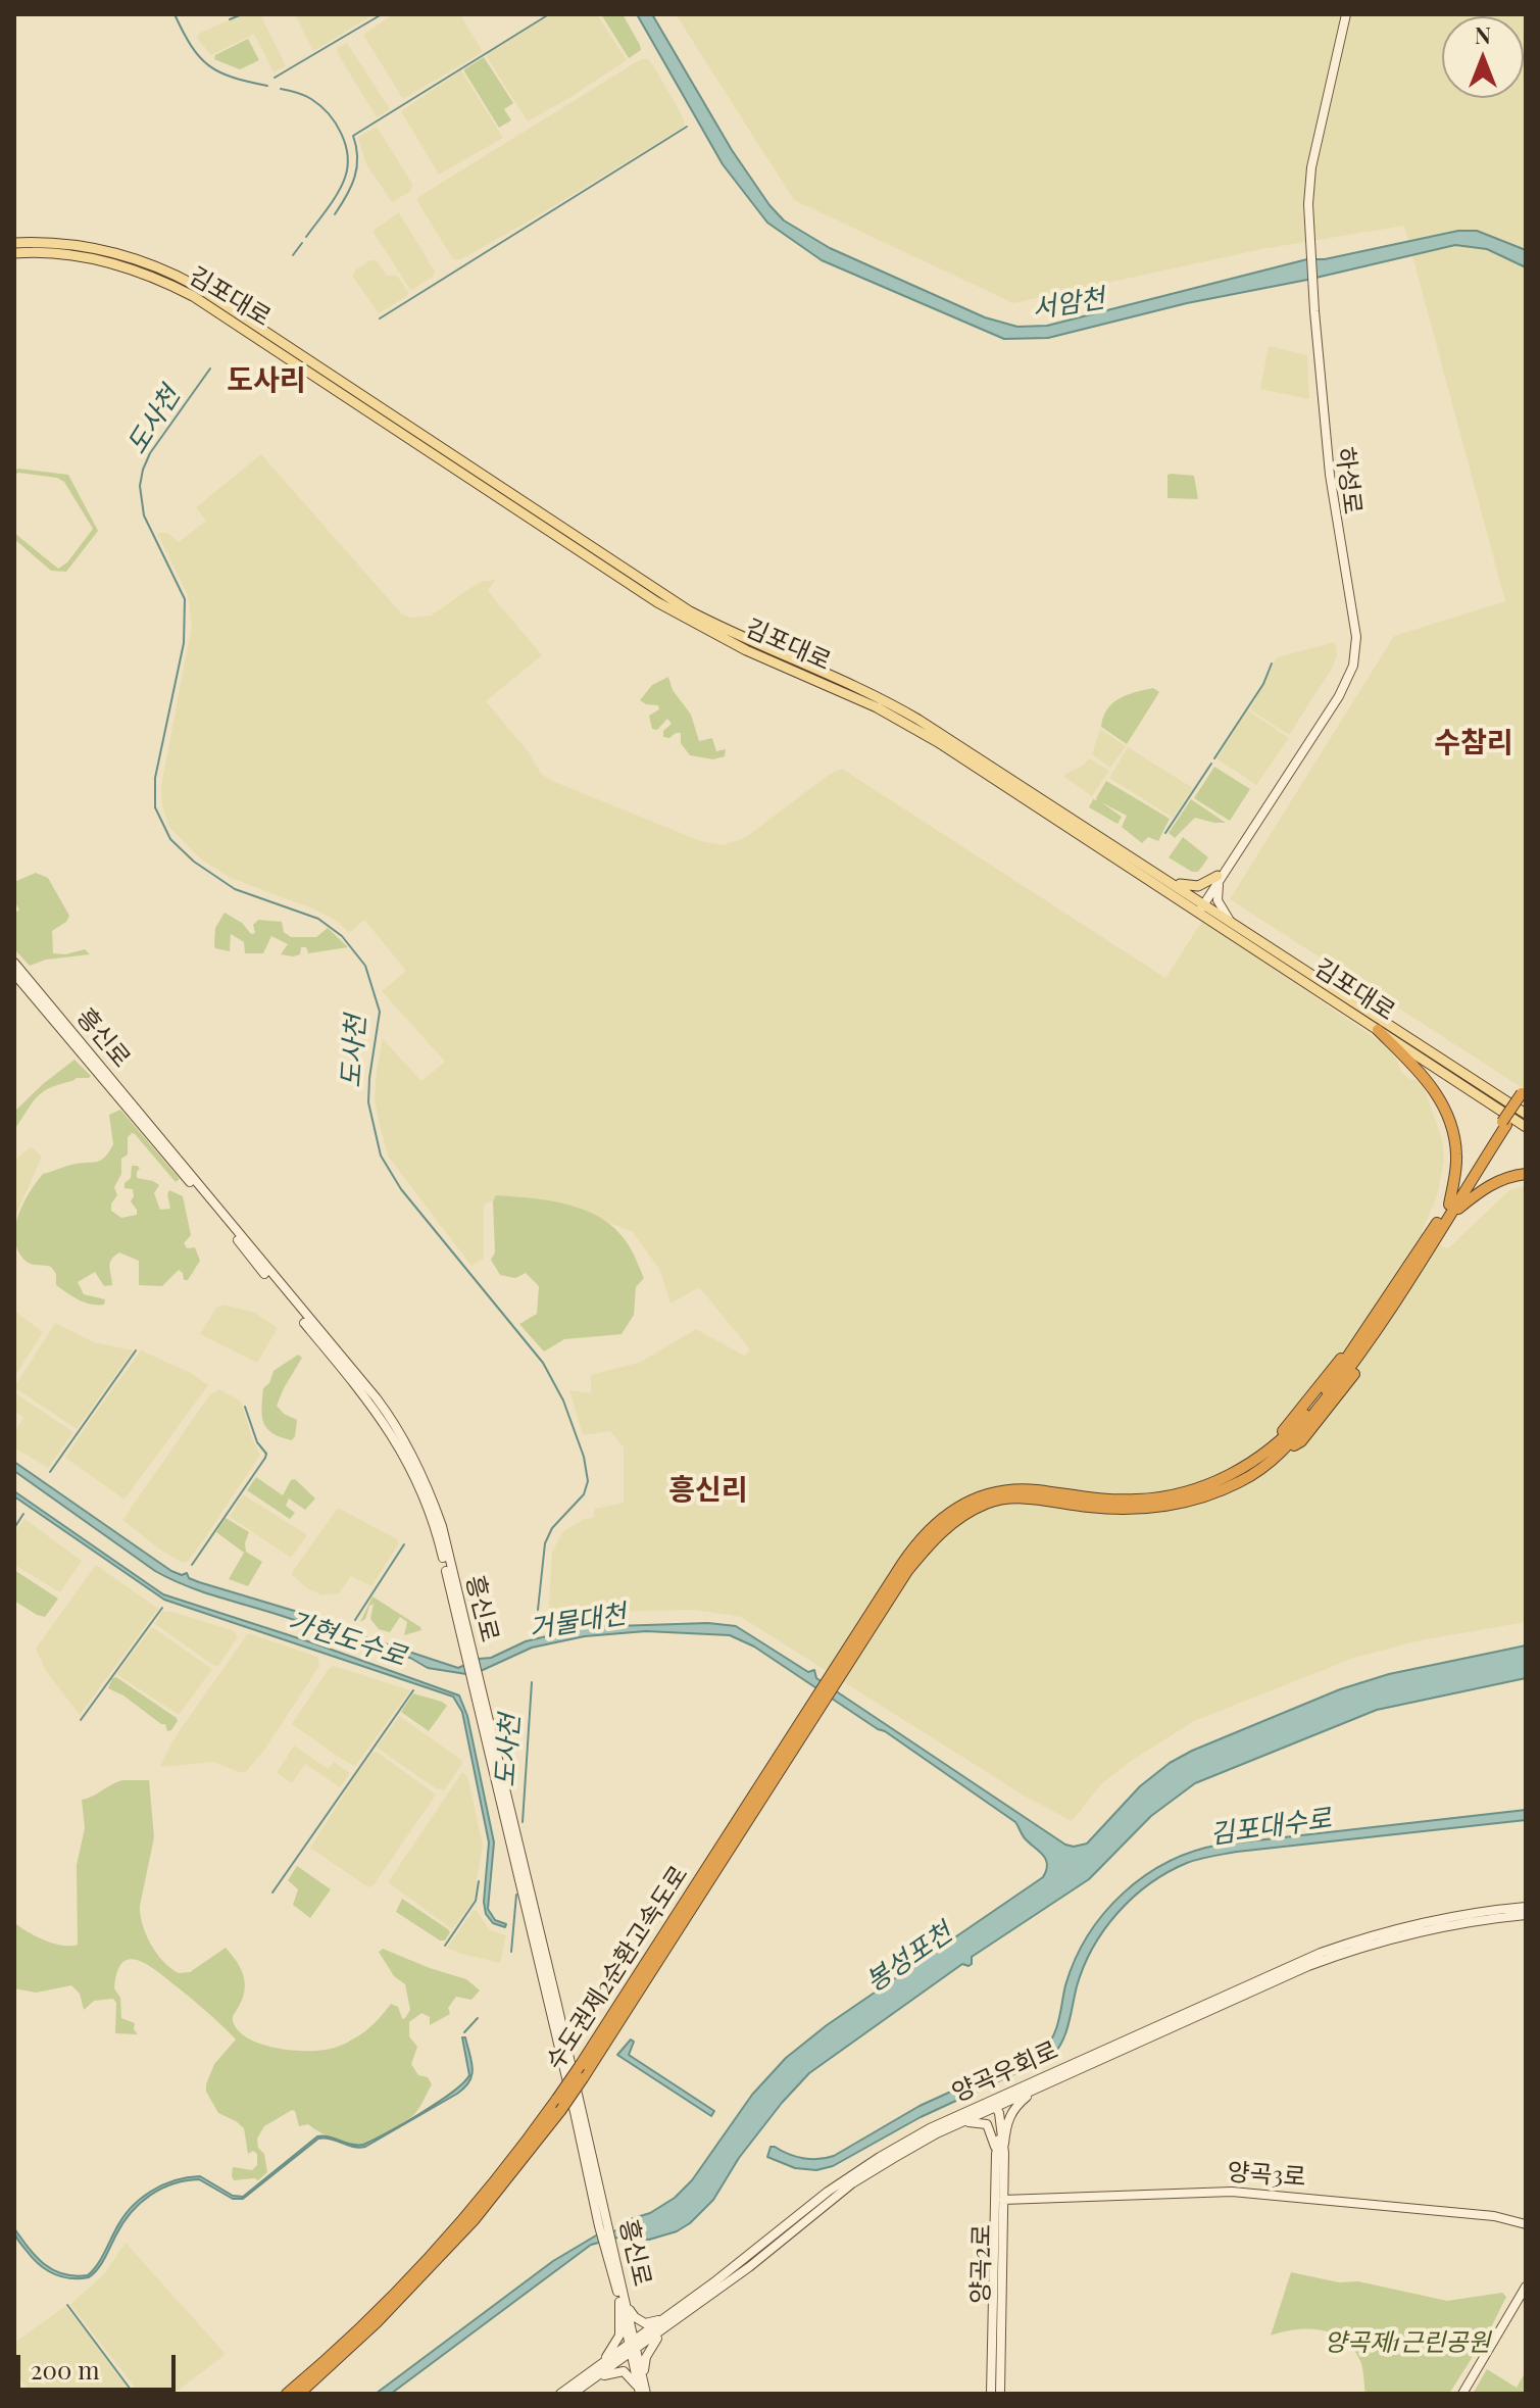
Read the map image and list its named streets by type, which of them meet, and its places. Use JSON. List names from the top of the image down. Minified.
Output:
{"streets":{"highway":["수도권제2순환고속도로"],"main road":["김포대로","하성로","흥신로","양곡우회로","양곡3로","양곡2로"]},"crossings":[["김포대로","하성로"],["흥신로","양곡우회로"],["양곡우회로","양곡2로"],["양곡3로","양곡2로"]],"districts":["도사리","수참리","흥신리"],"water":["서암천","도사천","거물대천","가현도수로","김포대수로","봉성포천"],"parks":["양곡제1근린공원"],"scale_bar":"200 m","north":"top"}
